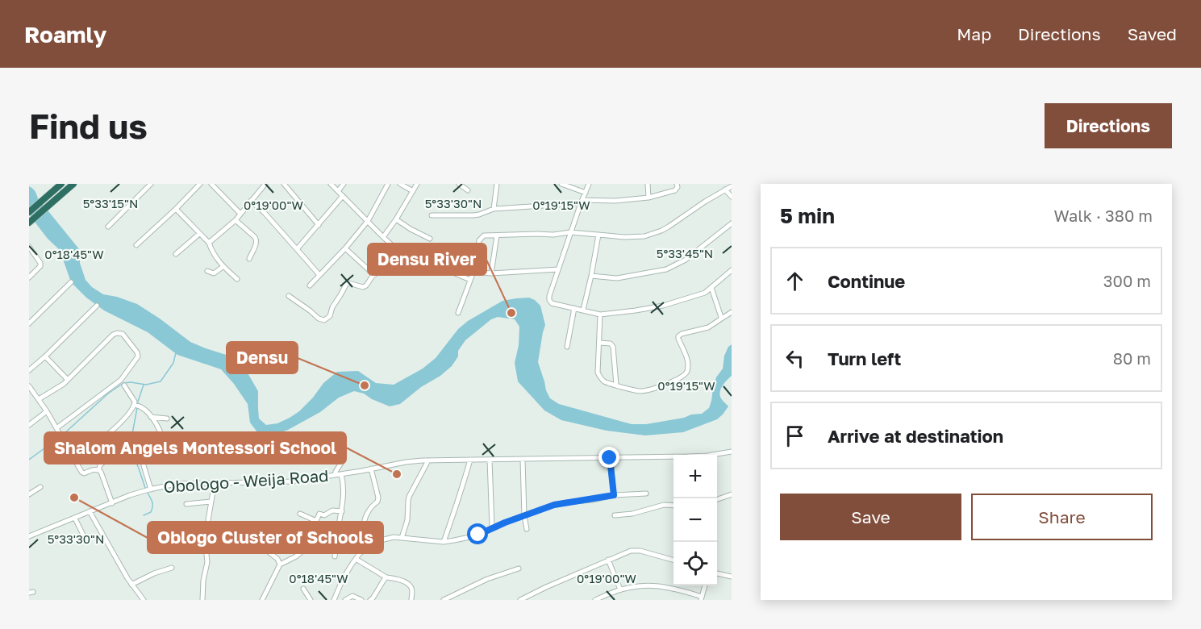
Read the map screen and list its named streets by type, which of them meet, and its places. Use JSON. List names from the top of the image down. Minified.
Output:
{"streets":{"street":["Obologo - Weija Road"]},"places":["Densu River","Densu","Shalom Angels Montessori School","Oblogo Cluster of Schools"],"page":{"header":"Roamly","nav":["Map","Directions","Saved"],"buttons":["Directions",["Save","Share"]],"title":"Find us","heading":["5 min","Walk · 380 m"],"list":[["Continue","300 m"],["Turn left","80 m"],"Arrive at destination"],"map_buttons":["+","−"]},"coordinates":["5°33'30\"N","5°33'15\"N","0°19'15\"W","0°19'00\"W","5°33'45\"N","0°18'45\"W"]}
